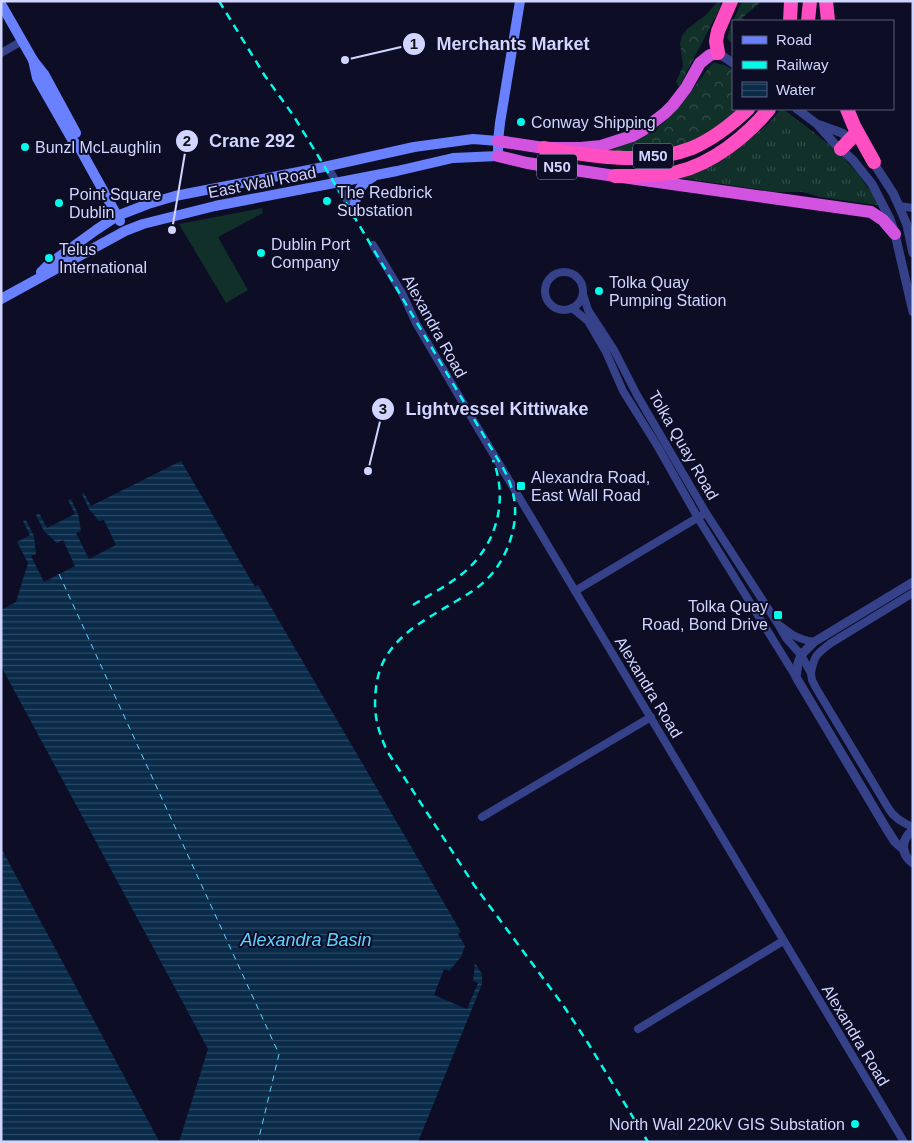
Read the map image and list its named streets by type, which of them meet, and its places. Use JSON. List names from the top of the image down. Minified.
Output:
{"streets":{"highway":["M50","N50"],"main road":["East Wall Road"],"street":["Alexandra Road","Tolka Quay Road"]},"crossings":[["M50","N50"],["N50","East Wall Road"]],"water":["Alexandra Basin"],"places":{"other":["Merchants Market","Conway Shipping","Bunzl McLaughlin","The Redbrick Substation","Point Square Dublin","Crane 292","Dublin Port Company","Telus International","Tolka Quay Pumping Station","Lightvessel Kittiwake","North Wall 220kV GIS Substation"],"transit":["Alexandra Road, East Wall Road","Tolka Quay Road, Bond Drive"]},"legend":["Road","Railway","Water"]}
